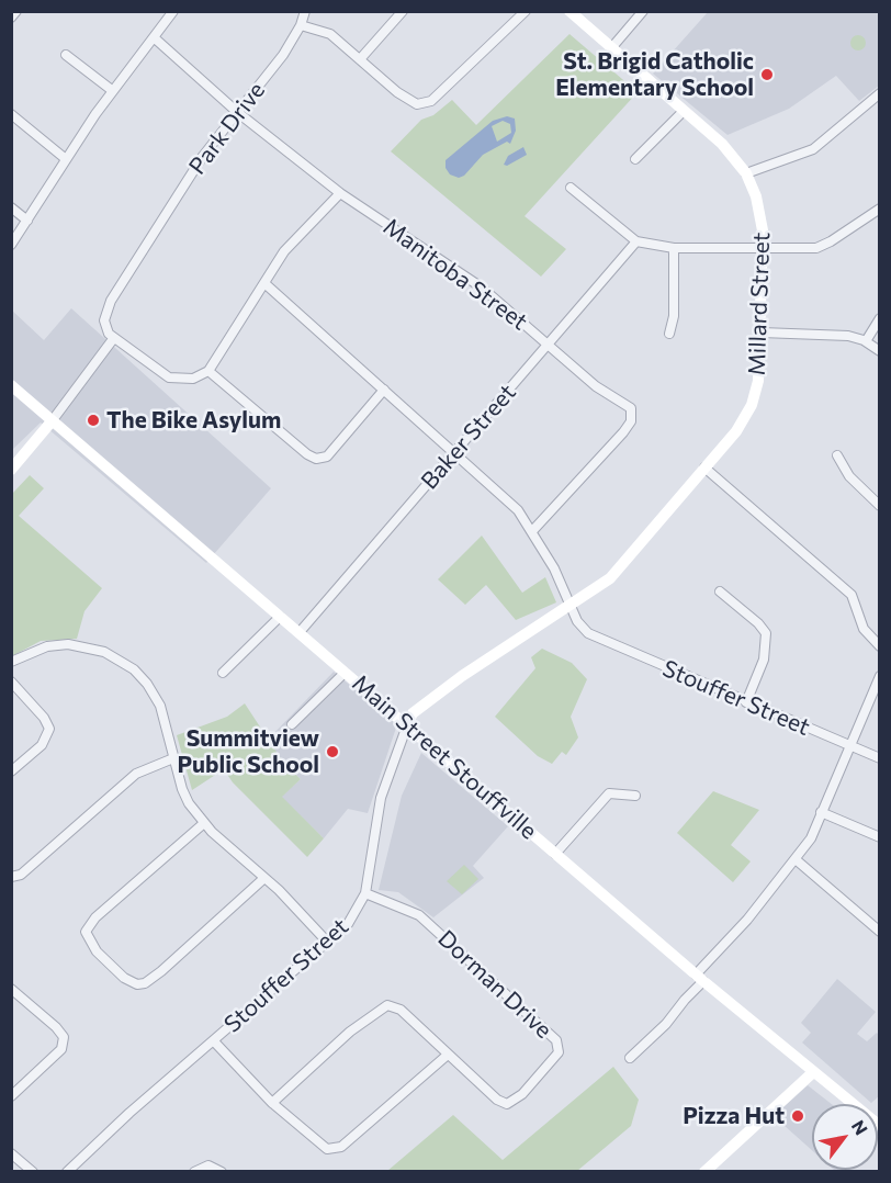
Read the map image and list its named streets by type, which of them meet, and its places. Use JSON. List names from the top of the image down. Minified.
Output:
{"streets":{"street":["Park Drive","Manitoba Street","Millard Street","Baker Street","Stouffer Street","Main Street Stouffville","Dorman Drive"]},"crossings":[["Park Drive","Manitoba Street"],["Manitoba Street","Baker Street"],["Millard Street","Stouffer Street"],["Baker Street","Main Street Stouffville"],["Stouffer Street","Main Street Stouffville"],["Stouffer Street","Dorman Drive"]],"places":["St. Brigid Catholic Elementary School","The Bike Asylum","Summitview Public School","Pizza Hut"],"north":"top right"}
